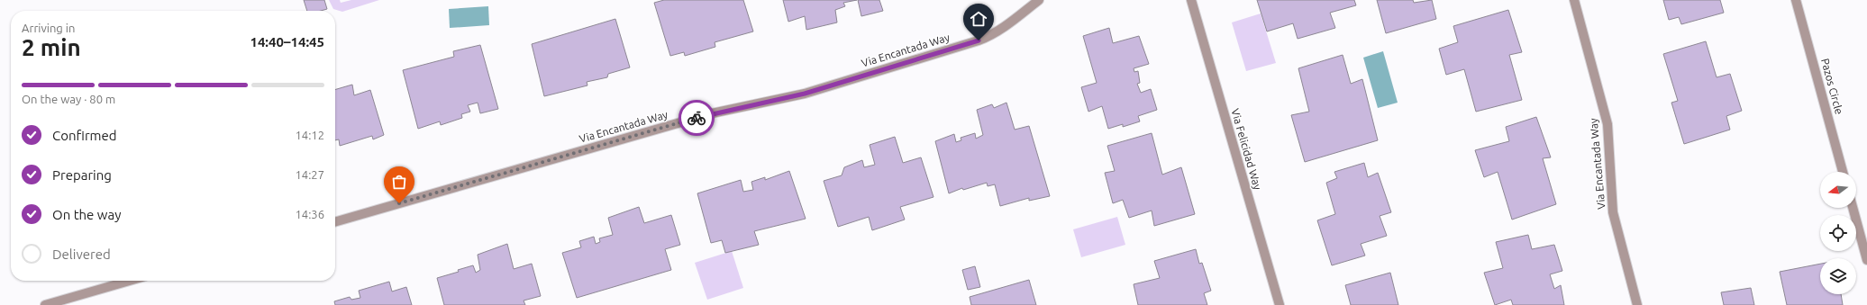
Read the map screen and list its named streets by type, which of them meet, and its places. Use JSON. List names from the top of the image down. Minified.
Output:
{"streets":{"street":["Via Encantada Way","Pazos Circle","Via Felicidad Way"]},"north":"left","page":{"heading":["2 min","Arriving in","14:40–14:45"],"bar":"On the way · 80 m","list":[["Confirmed","14:12"],["Preparing","14:27"],["On the way","14:36"],"Delivered"]}}
